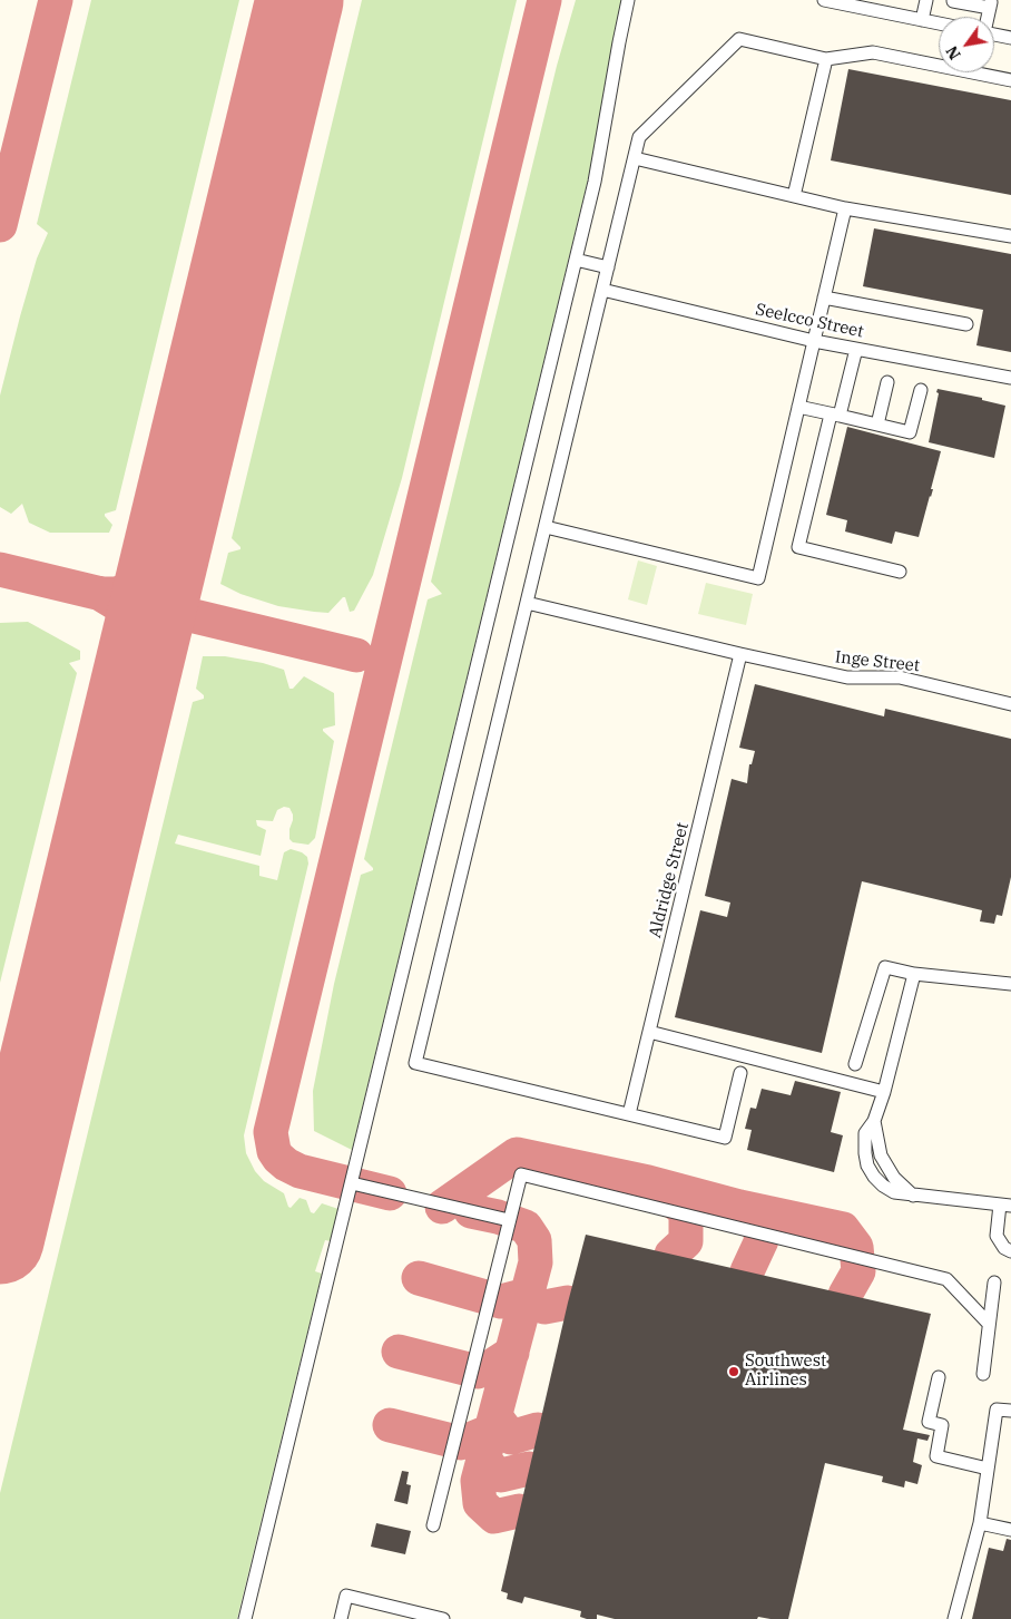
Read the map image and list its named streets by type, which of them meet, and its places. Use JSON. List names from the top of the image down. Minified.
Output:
{"streets":{"street":["Seelcco Street","Inge Street","Aldridge Street"]},"crossings":[["Inge Street","Aldridge Street"]],"places":["Southwest Airlines"],"north":"bottom left"}
